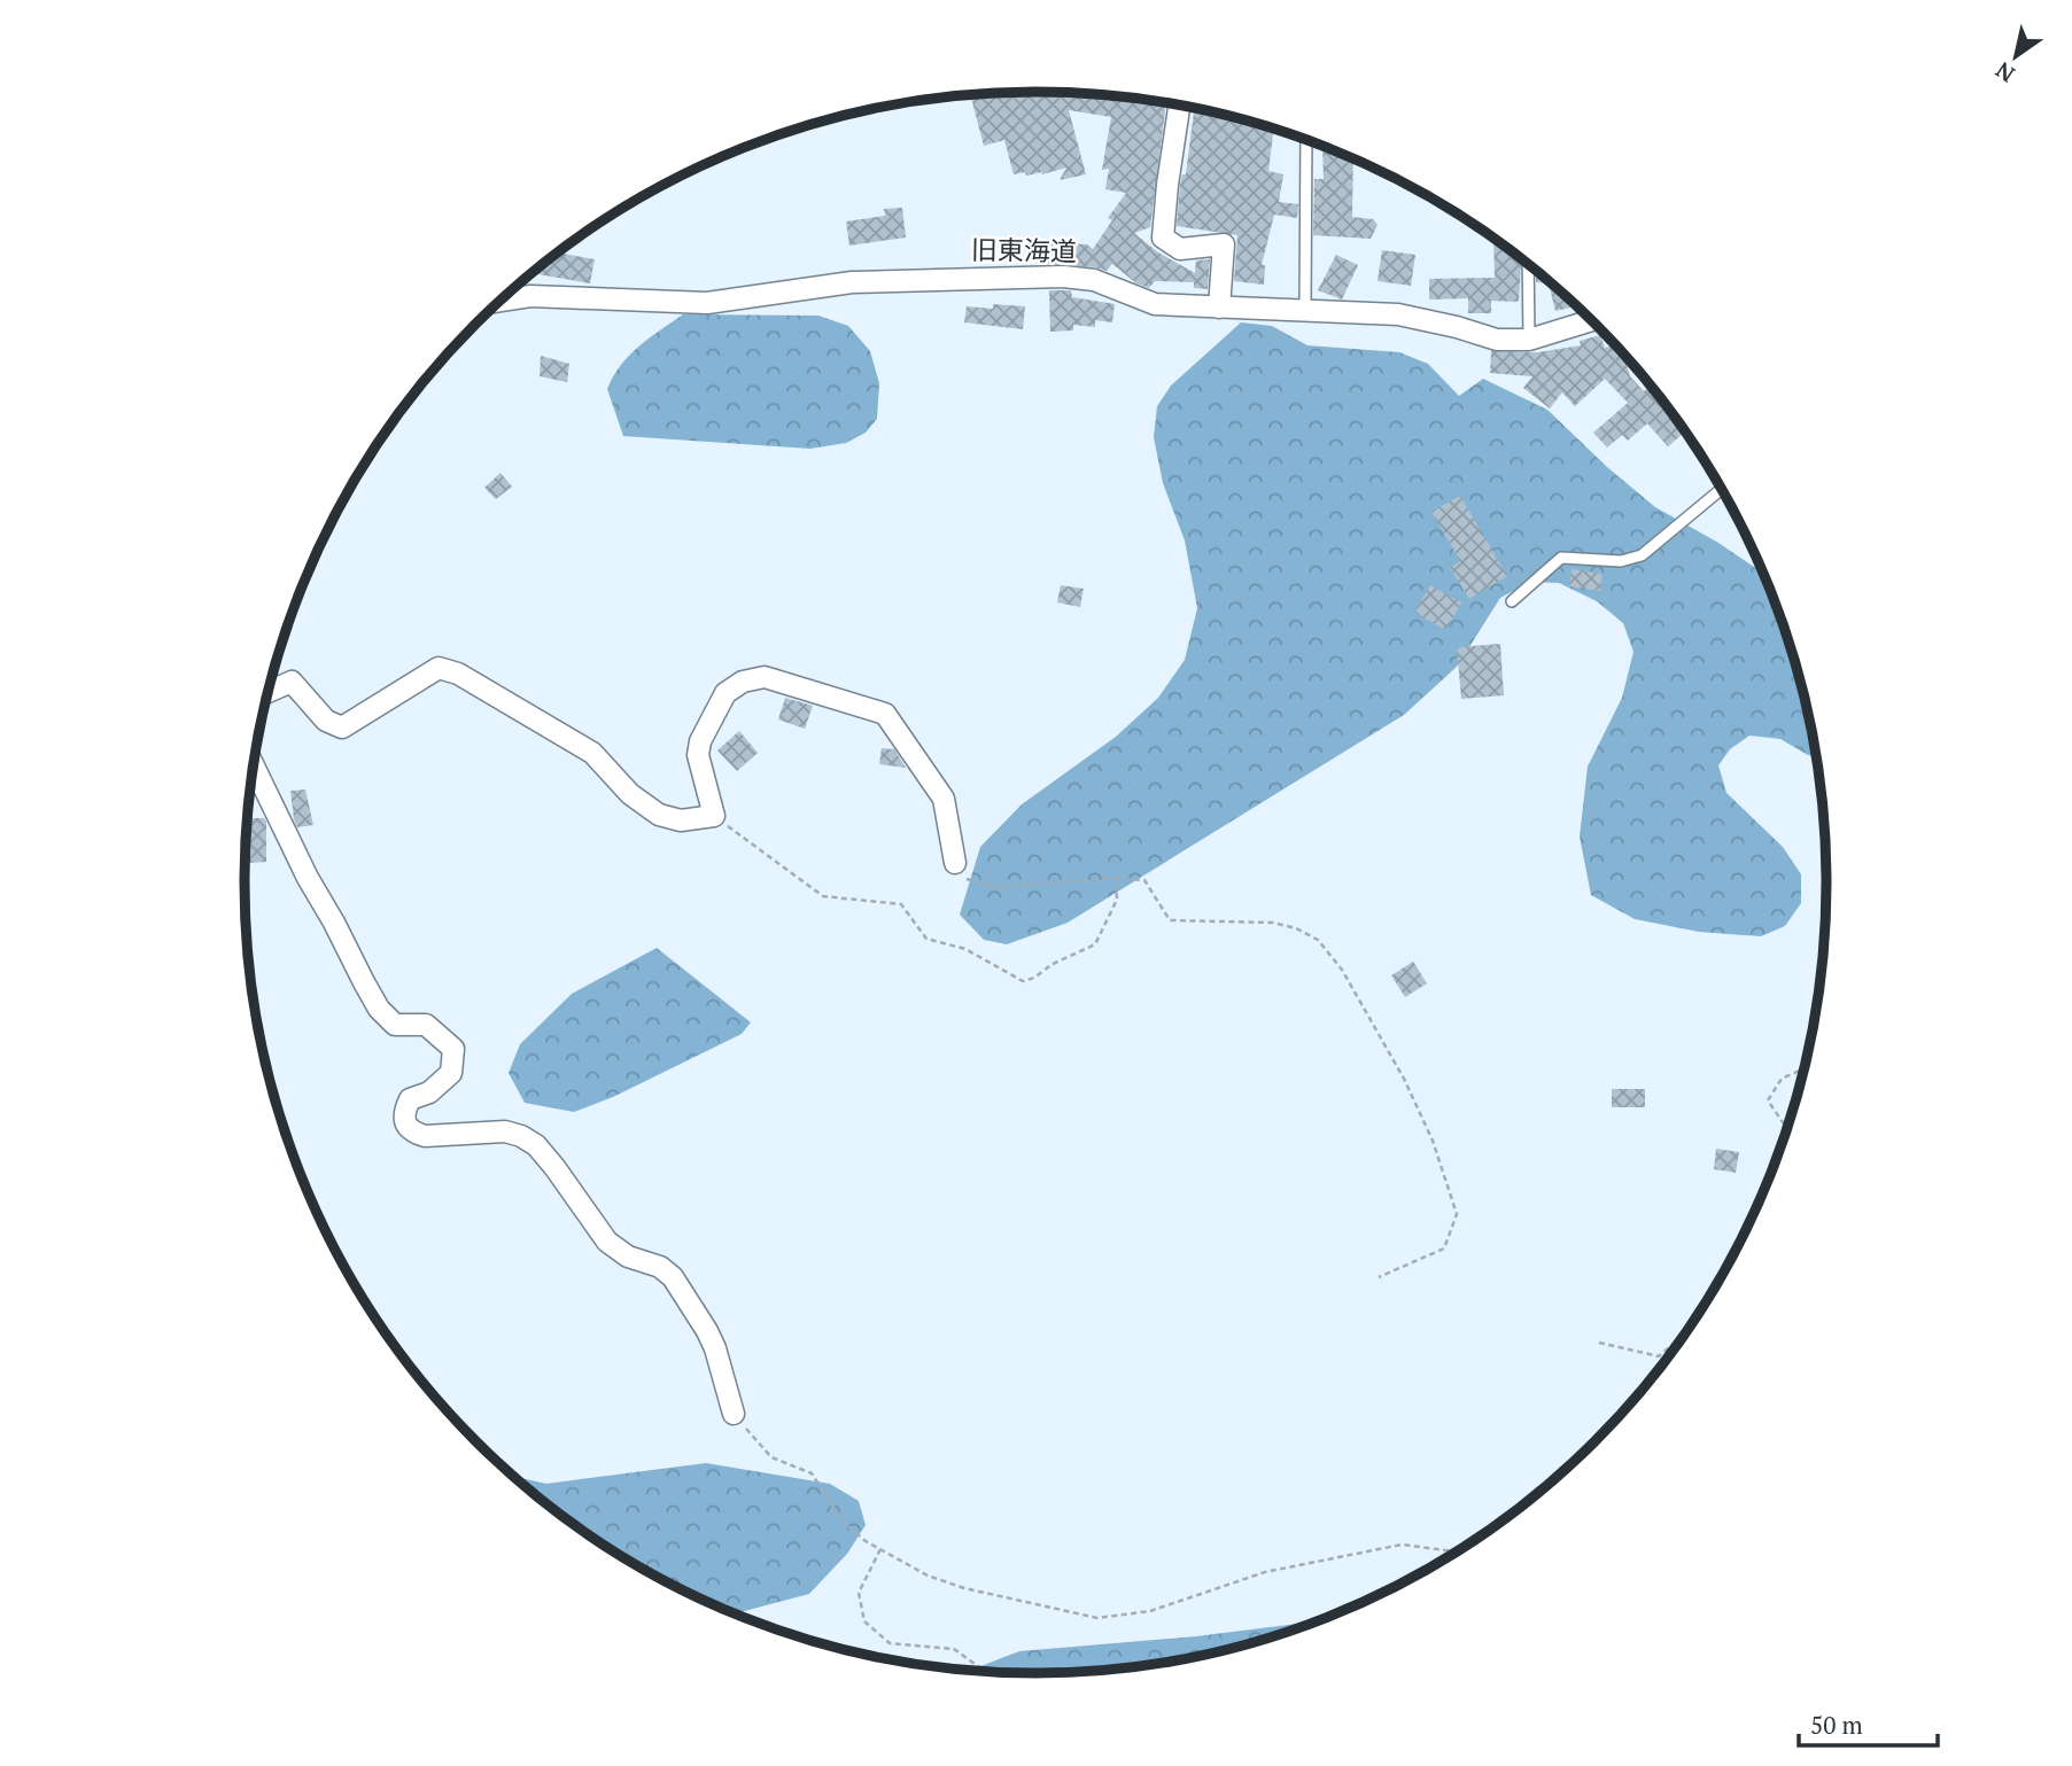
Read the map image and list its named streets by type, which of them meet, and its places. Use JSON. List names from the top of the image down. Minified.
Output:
{"streets":{"street":["旧東海道"]},"scale_bar":"50 m","north":"bottom left"}
